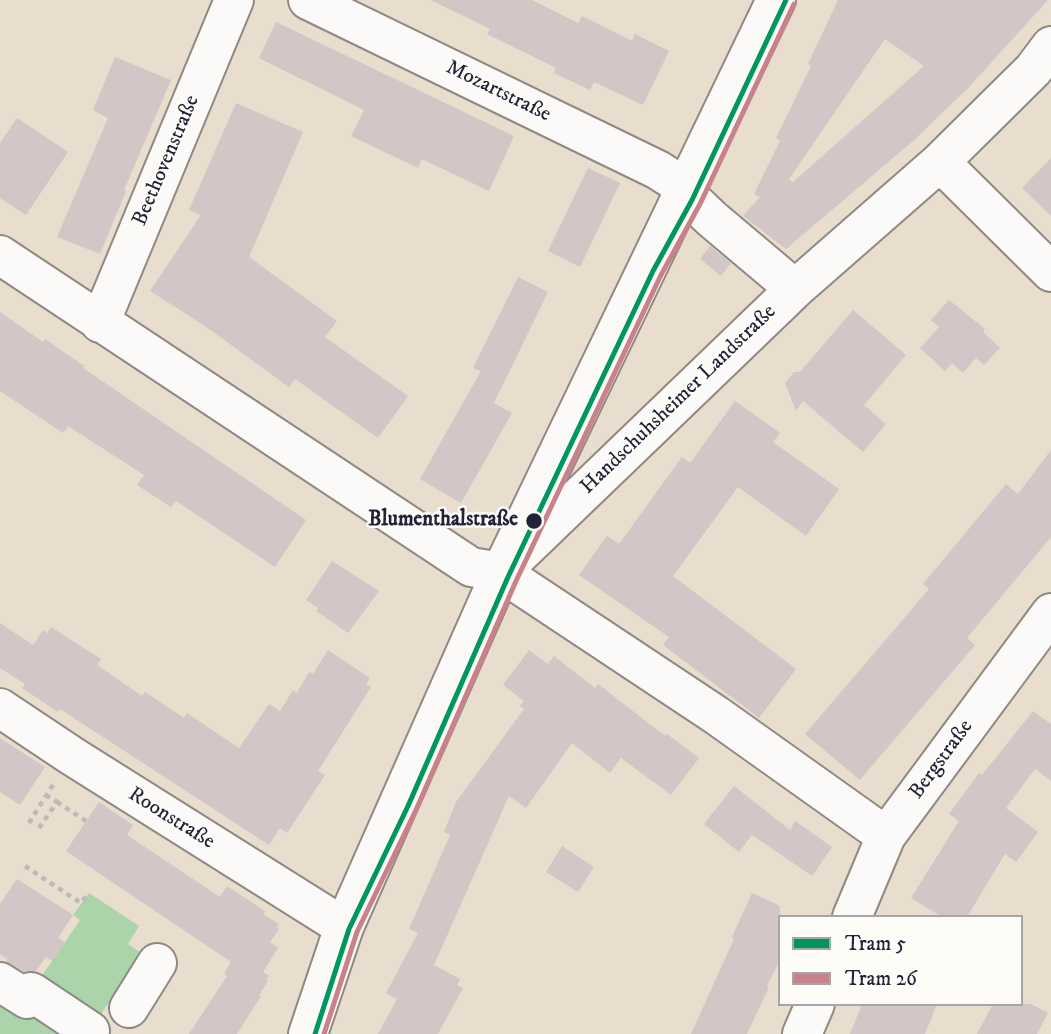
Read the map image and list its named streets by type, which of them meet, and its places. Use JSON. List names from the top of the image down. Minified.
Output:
{"streets":{"street":["Mozartstraße","Beethovenstraße","Handschuhsheimer Landstraße","Bergstraße","Roonstraße"]},"crossings":[["Mozartstraße","Handschuhsheimer Landstraße"],["Handschuhsheimer Landstraße","Roonstraße"]],"places":["Blumenthalstraße"],"lines":["tram line 5","tram line 26"],"legend":["Tram 5","Tram 26"]}
